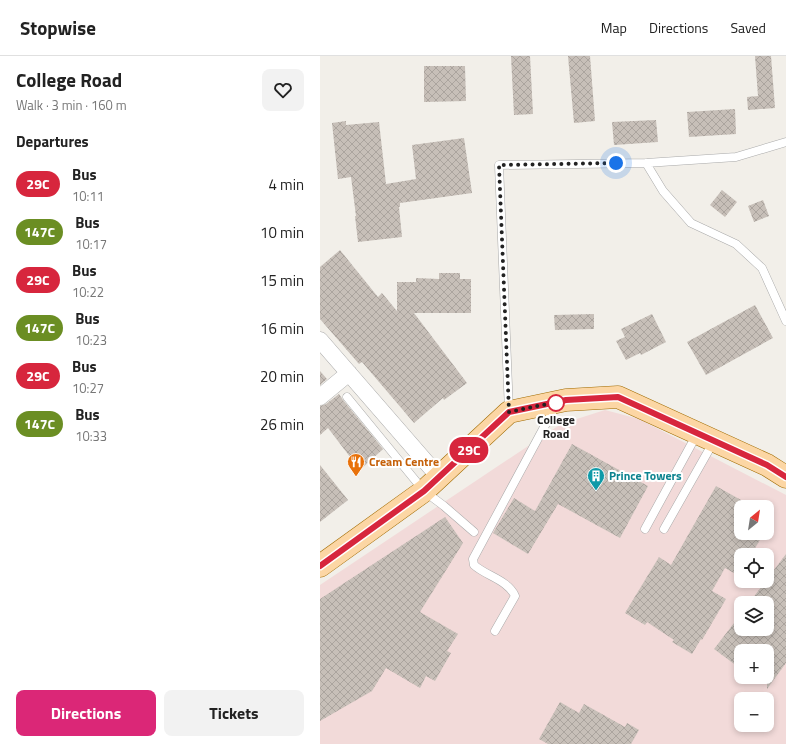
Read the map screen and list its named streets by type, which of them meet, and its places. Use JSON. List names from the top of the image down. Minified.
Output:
{"places":{"other":["College Road"],"restaurant":["Cream Centre"],"building":["Prince Towers"]},"lines":["bus line 29C"],"north":"top right","page":{"header":"Stopwise","nav":["Map","Directions","Saved"],"heading":[["College Road","Walk · 3 min · 160 m"],"Departures"],"on_map":"29C","list":[{"mark":"29C","name":"Bus","note":"10:11","value":"4 min"},{"mark":"147C","name":"Bus","note":"10:17","value":"10 min"},{"mark":"29C","name":"Bus","note":"10:22","value":"15 min"},{"mark":"147C","name":"Bus","note":"10:23","value":"16 min"},{"mark":"29C","name":"Bus","note":"10:27","value":"20 min"},{"mark":"147C","name":"Bus","note":"10:33","value":"26 min"}],"map_buttons":["+","−"],"buttons":["Directions","Tickets"]}}
